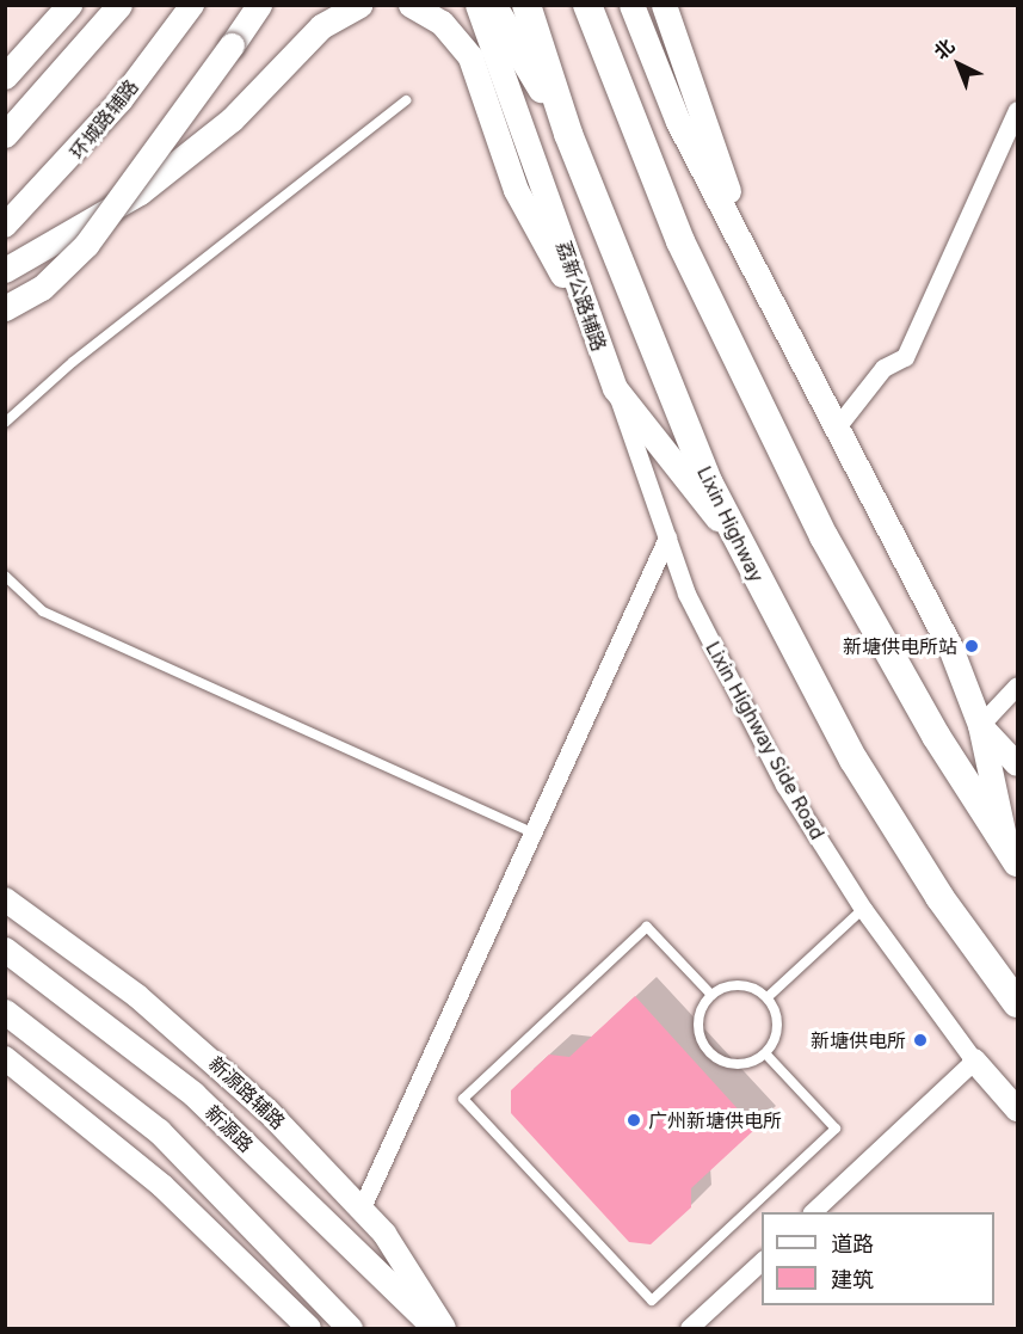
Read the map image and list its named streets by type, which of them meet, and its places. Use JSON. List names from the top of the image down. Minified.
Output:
{"streets":{"main road":["荔新公路辅路","Lixin Highway","新源路"],"street":["环城路辅路","Lixin Highway Side Road","新源路辅路"]},"crossings":[["荔新公路辅路","Lixin Highway"],["荔新公路辅路","Lixin Highway Side Road"]],"places":["新塘供电所站","新塘供电所","广州新塘供电所"],"legend":["道路","建筑"],"north":"top left"}
